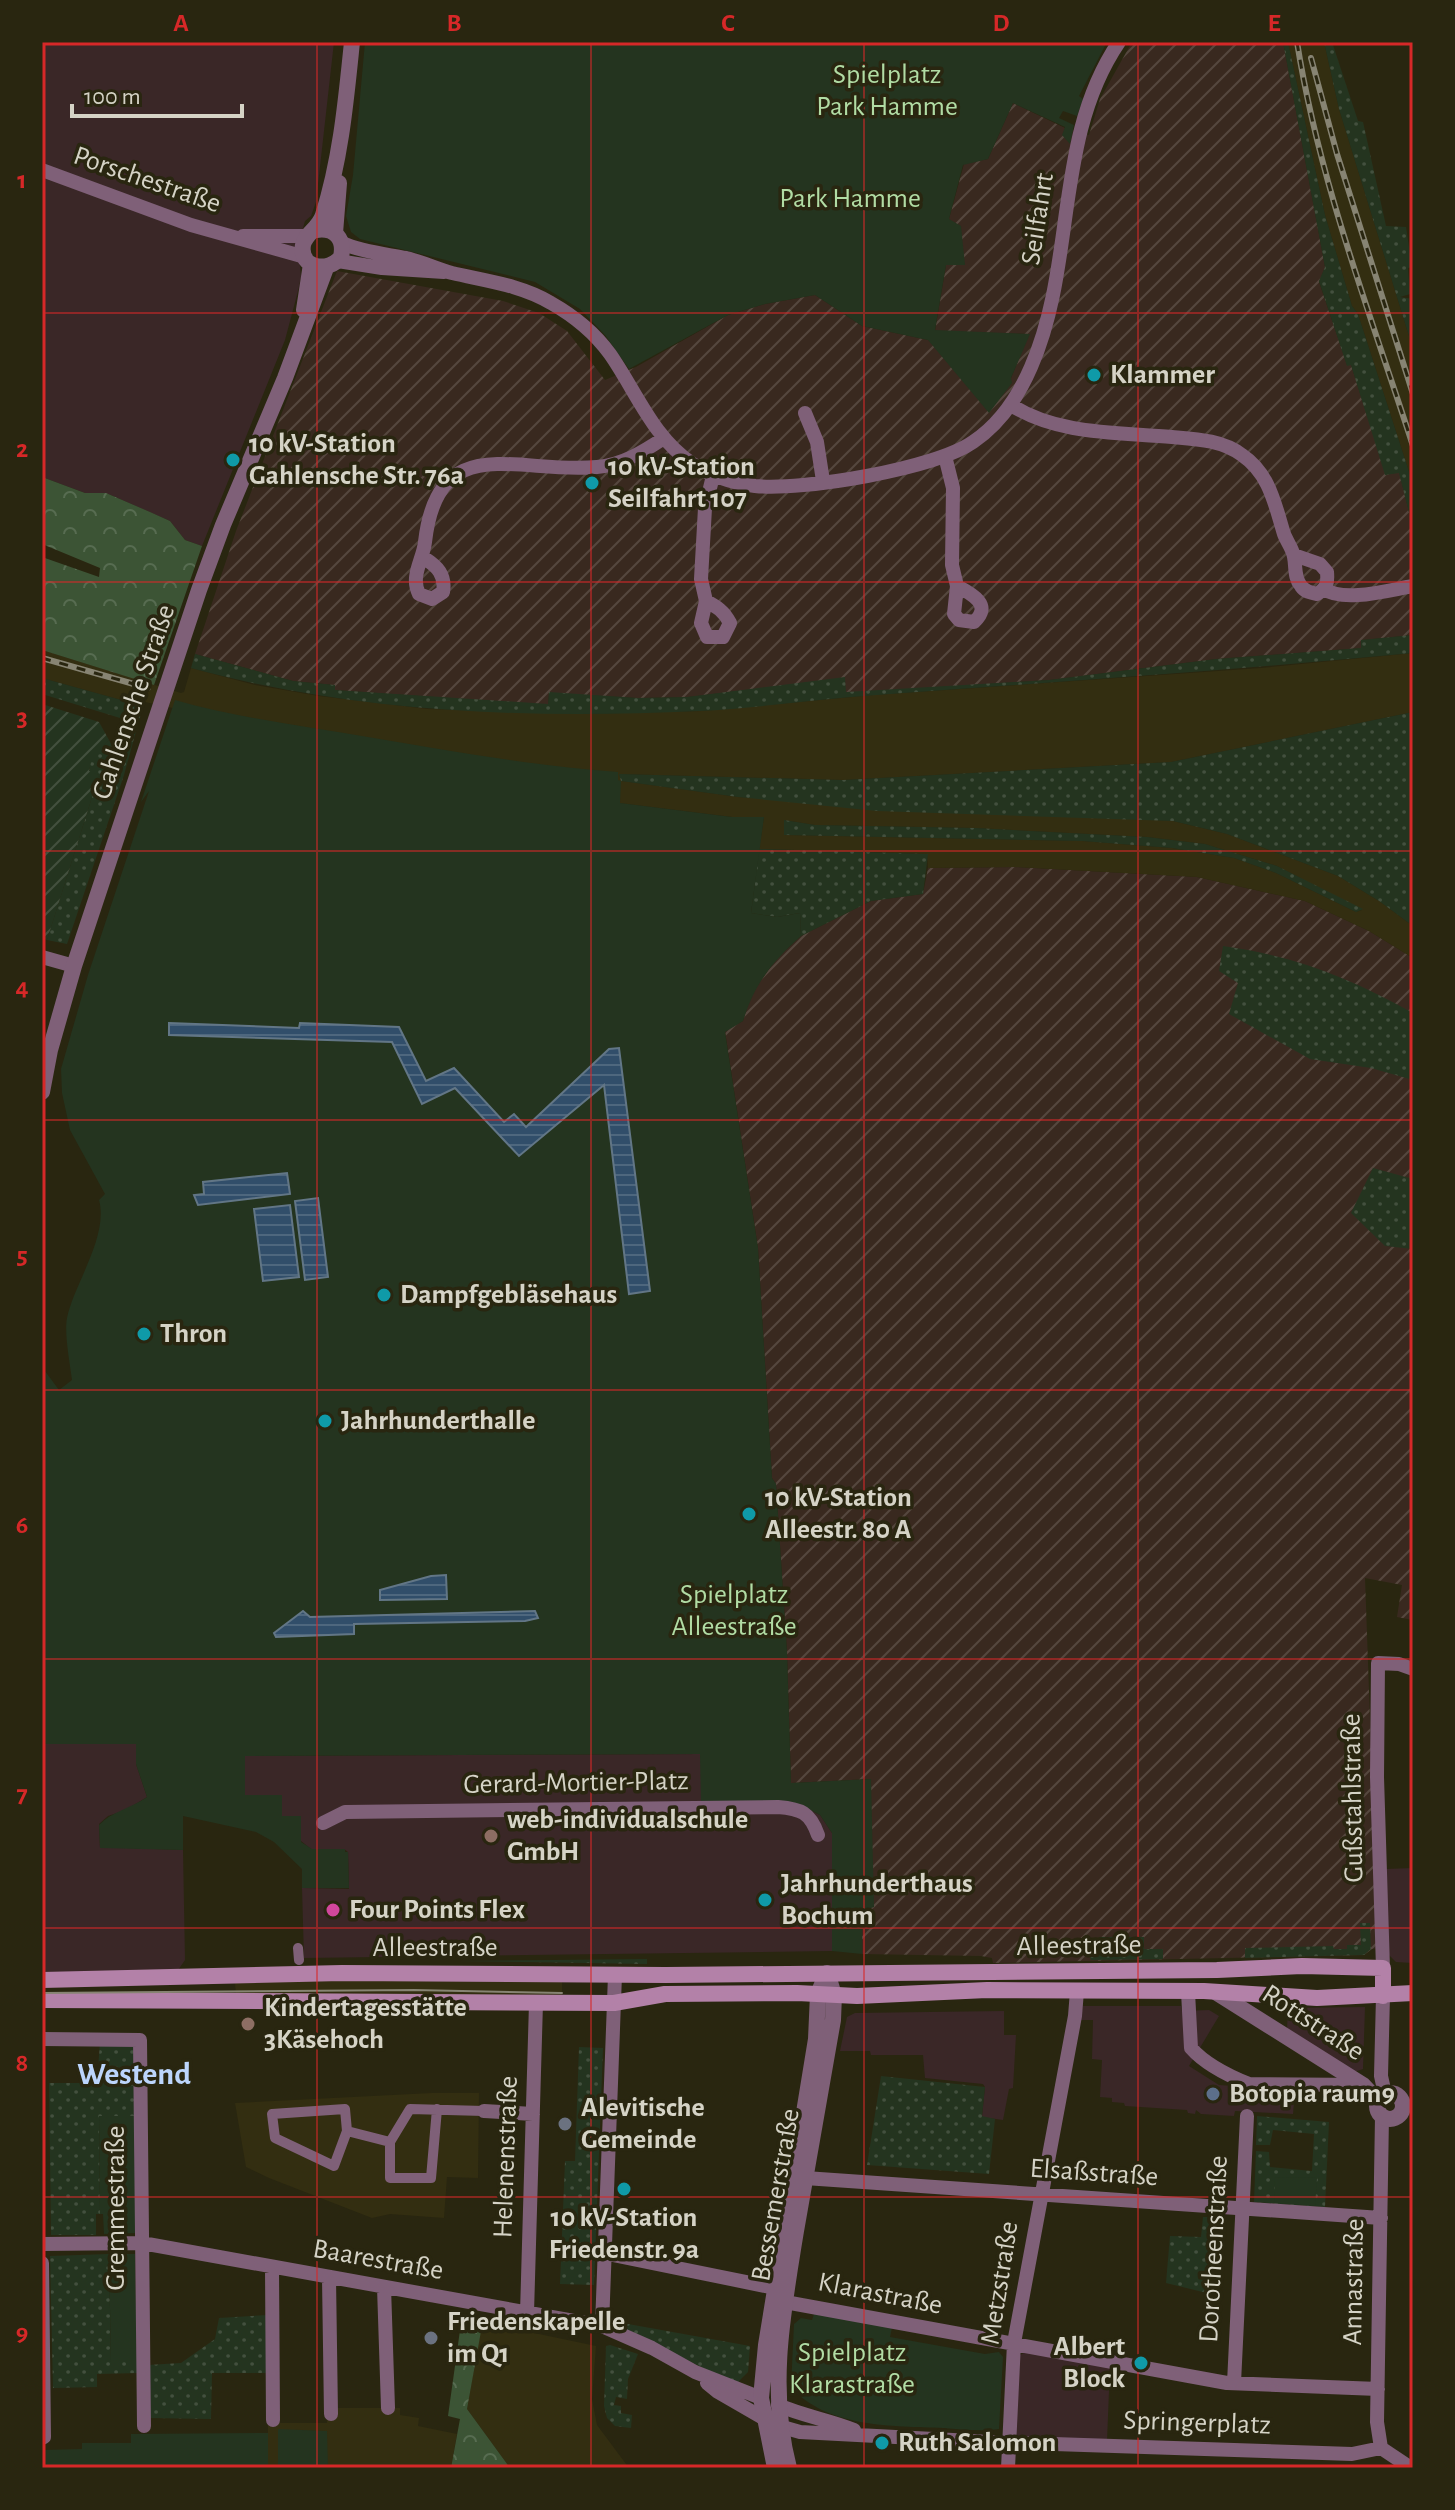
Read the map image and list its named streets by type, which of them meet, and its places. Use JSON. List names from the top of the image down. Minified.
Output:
{"streets":{"main road":["Alleestraße"],"street":["Porschestraße","Seilfahrt","Gahlensche Straße","Gerard-Mortier-Platz","Gußstahlstraße","Rottstraße","Helenenstraße","Elsaßstraße","Bessemerstraße","Gremmestraße","Dorotheenstraße","Baarestraße","Annastraße","Metzstraße","Klarastraße","Springerplatz"]},"crossings":[["Porschestraße","Seilfahrt"],["Porschestraße","Gahlensche Straße"],["Seilfahrt","Gahlensche Straße"],["Gußstahlstraße","Alleestraße"],["Alleestraße","Rottstraße"],["Alleestraße","Helenenstraße"],["Alleestraße","Bessemerstraße"],["Alleestraße","Annastraße"],["Alleestraße","Metzstraße"],["Rottstraße","Annastraße"],["Helenenstraße","Baarestraße"],["Elsaßstraße","Bessemerstraße"],["Elsaßstraße","Dorotheenstraße"],["Elsaßstraße","Annastraße"],["Elsaßstraße","Metzstraße"],["Bessemerstraße","Baarestraße"],["Bessemerstraße","Klarastraße"],["Bessemerstraße","Springerplatz"],["Gremmestraße","Baarestraße"],["Dorotheenstraße","Springerplatz"],["Annastraße","Springerplatz"],["Metzstraße","Klarastraße"],["Metzstraße","Springerplatz"],["Klarastraße","Springerplatz"]],"districts":["Westend"],"parks":["Spielplatz Park Hamme","Park Hamme","Spielplatz Alleestraße","Spielplatz Klarastraße"],"places":["Klammer","10 kV-Station Gahlensche Str. 76a","10 kV-Station Seilfahrt 107","Dampfgebläsehaus","Thron","Jahrhunderthalle","10 kV-Station Alleestr. 80 A","web-individualschule GmbH","Jahrhunderthaus Bochum","Four Points Flex","Kindertagesstätte 3Käsehoch","Botopia raum9","Alevitische Gemeinde","10 kV-Station Friedenstr. 9a","Friedenskapelle im Q1","Albert Block","Ruth Salomon"],"scale_bar":"100 m","grid":{"columns":["A","B","C","D","E"],"rows":["1","2","3","4","5","6","7","8","9"]}}
